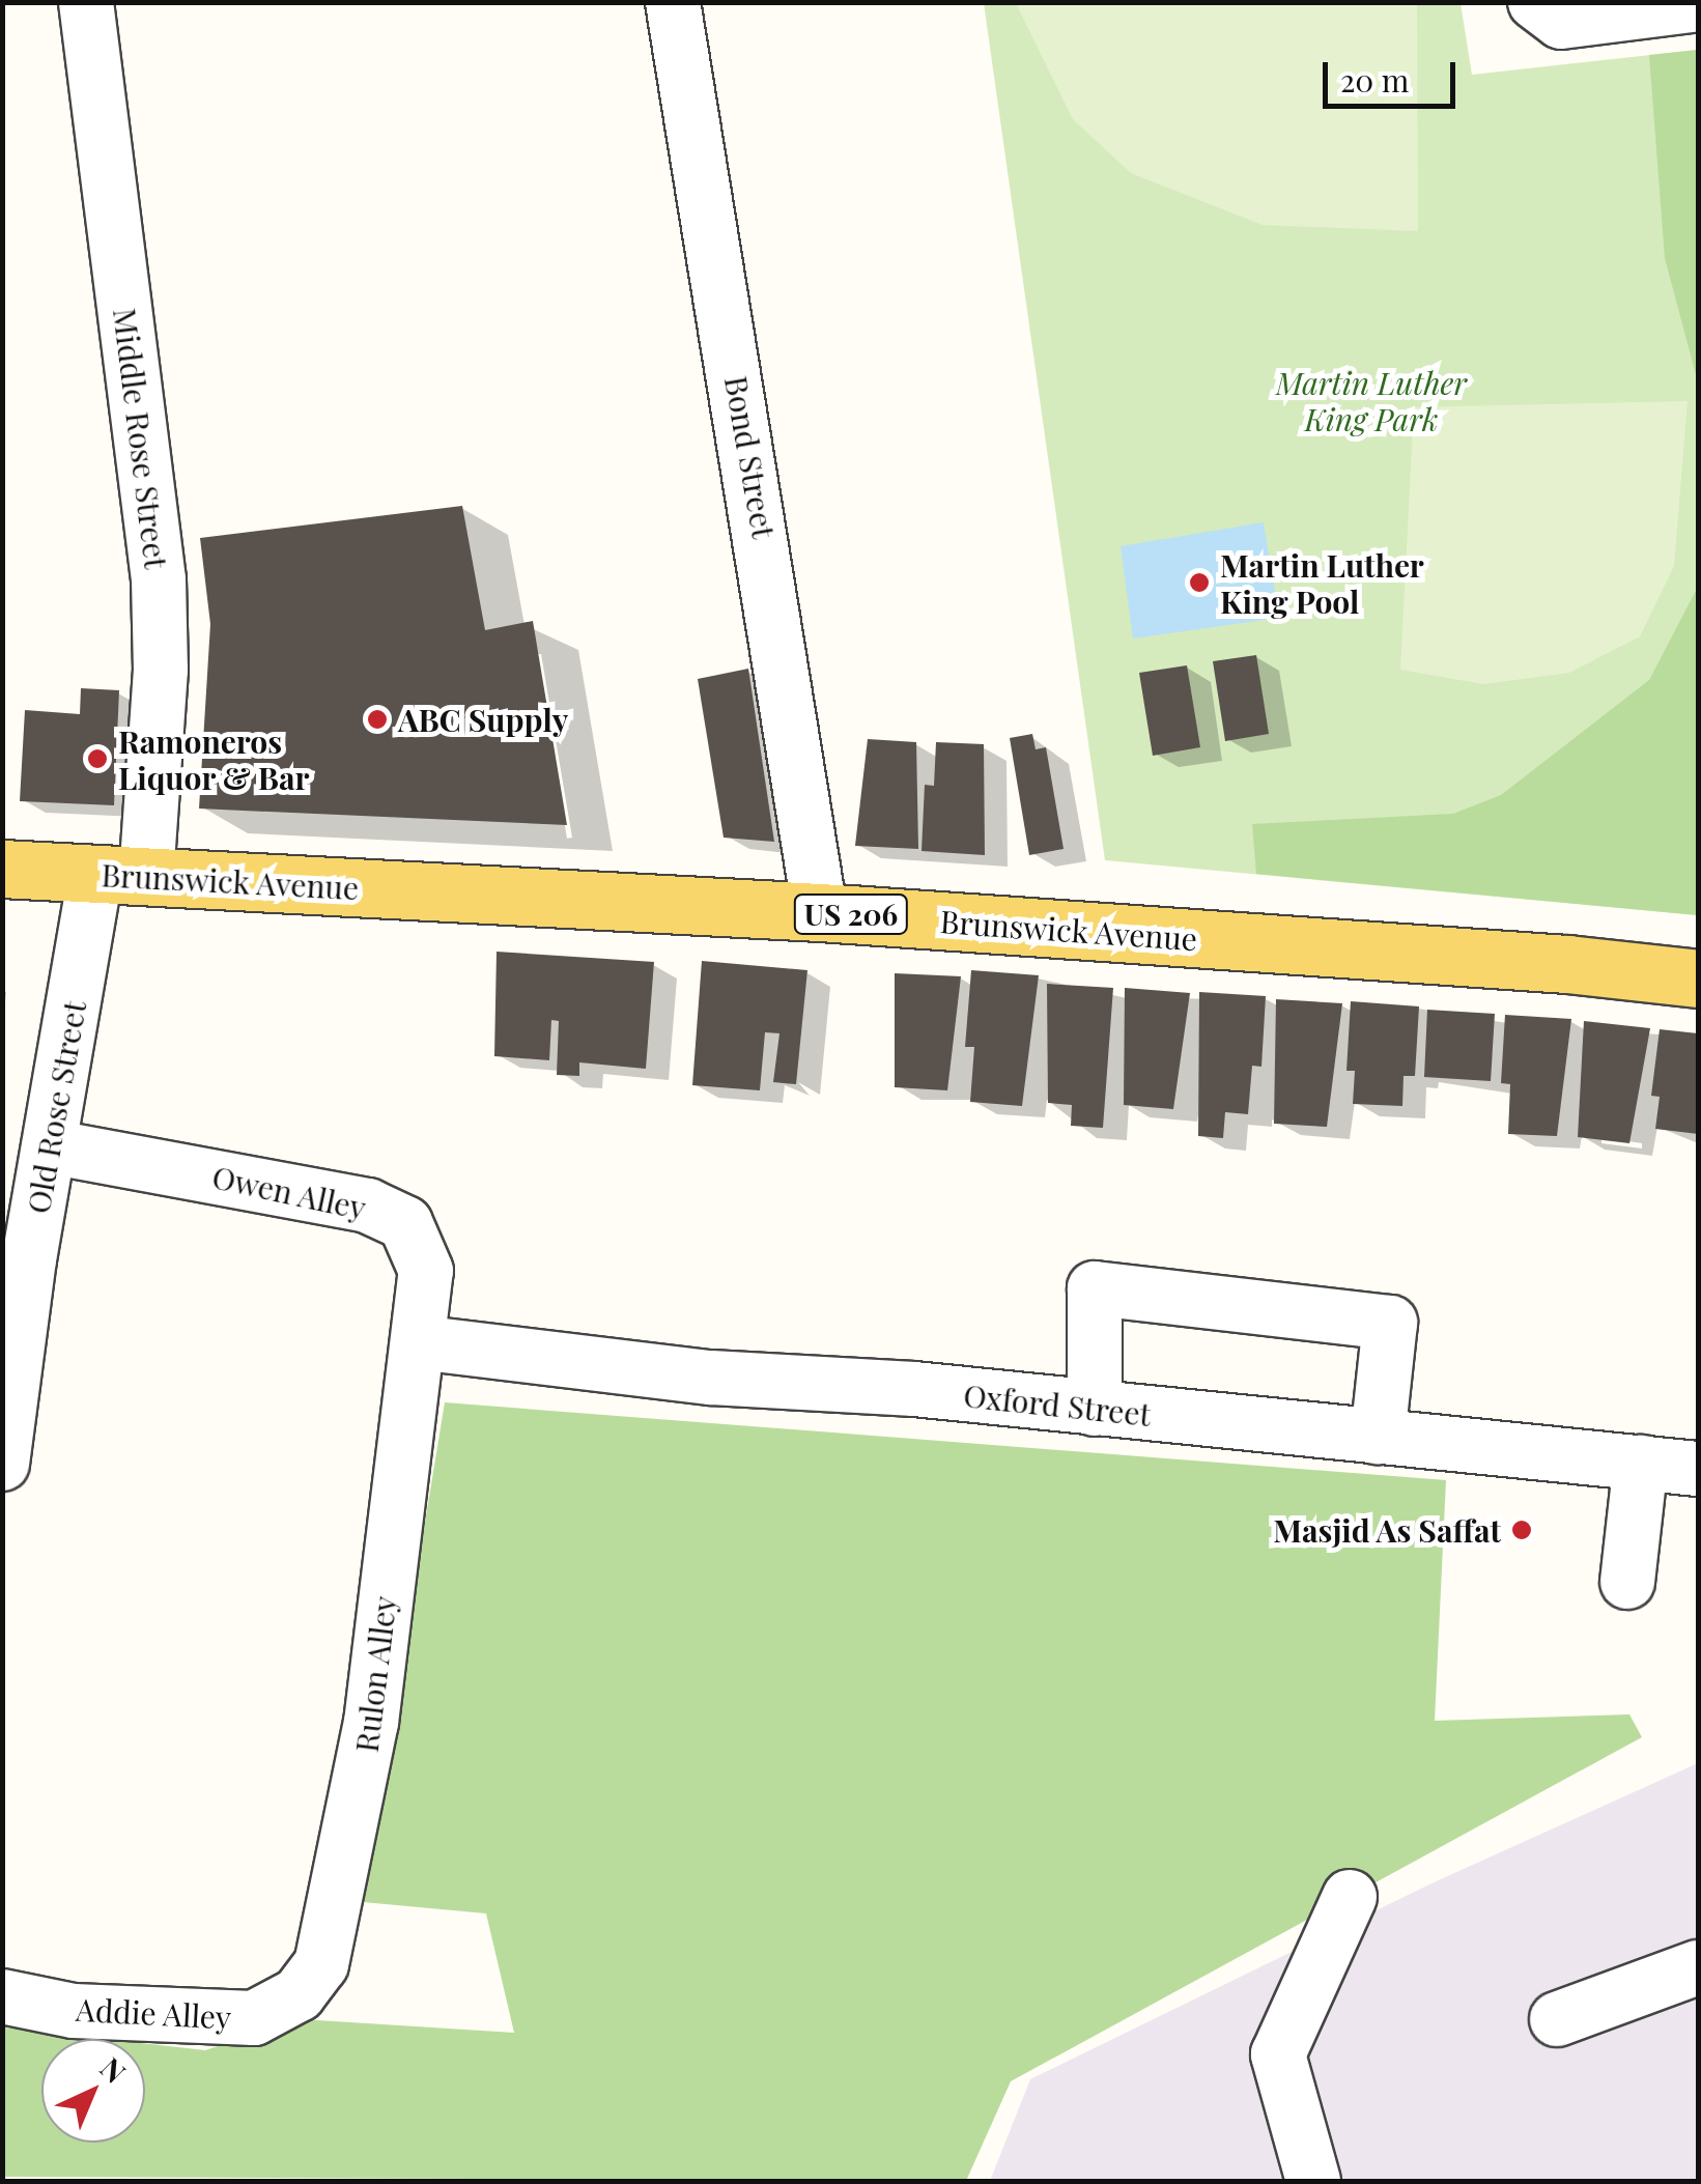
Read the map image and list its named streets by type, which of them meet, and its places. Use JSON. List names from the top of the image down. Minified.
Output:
{"streets":{"main road":["Brunswick Avenue","US 206"],"street":["Middle Rose Street","Bond Street","Old Rose Street","Owen Alley","Oxford Street","Rulon Alley","Addie Alley"]},"crossings":[["Middle Rose Street","Brunswick Avenue"],["Middle Rose Street","Old Rose Street"],["Bond Street","Brunswick Avenue"],["Brunswick Avenue","Old Rose Street"],["Old Rose Street","Owen Alley"],["Owen Alley","Oxford Street"],["Owen Alley","Rulon Alley"],["Oxford Street","Rulon Alley"],["Rulon Alley","Addie Alley"]],"parks":["Martin Luther King Park"],"places":["Martin Luther King Pool","ABC Supply","Ramoneros Liquor & Bar","Masjid As Saffat"],"scale_bar":"20 m","north":"top right"}
